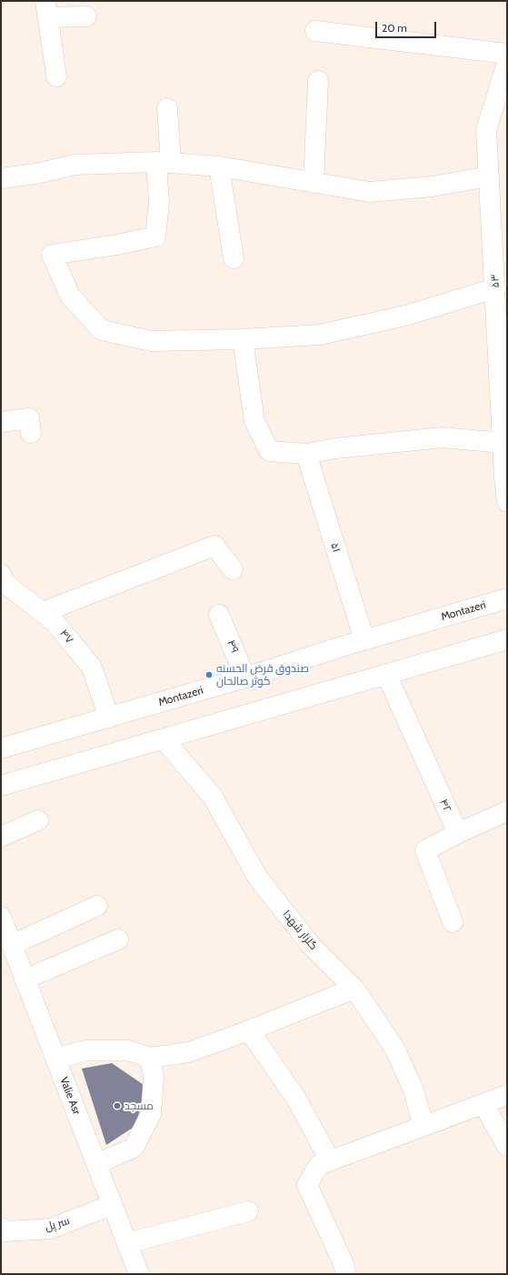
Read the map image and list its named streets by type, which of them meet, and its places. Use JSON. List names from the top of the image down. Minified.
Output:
{"streets":{"street":["۵۳","۵۱","Montazeri","۴۷","۴۹","۴۲","گلزار شهدا","Valie Asr","سر پل"]},"crossings":[["۵۱","Montazeri"],["Montazeri","۴۷"],["Montazeri","۴۹"],["Valie Asr","سر پل"]],"places":["صندوق قرض الحسنه کوثر صالحان","مسجد"],"scale_bar":"20 m"}
